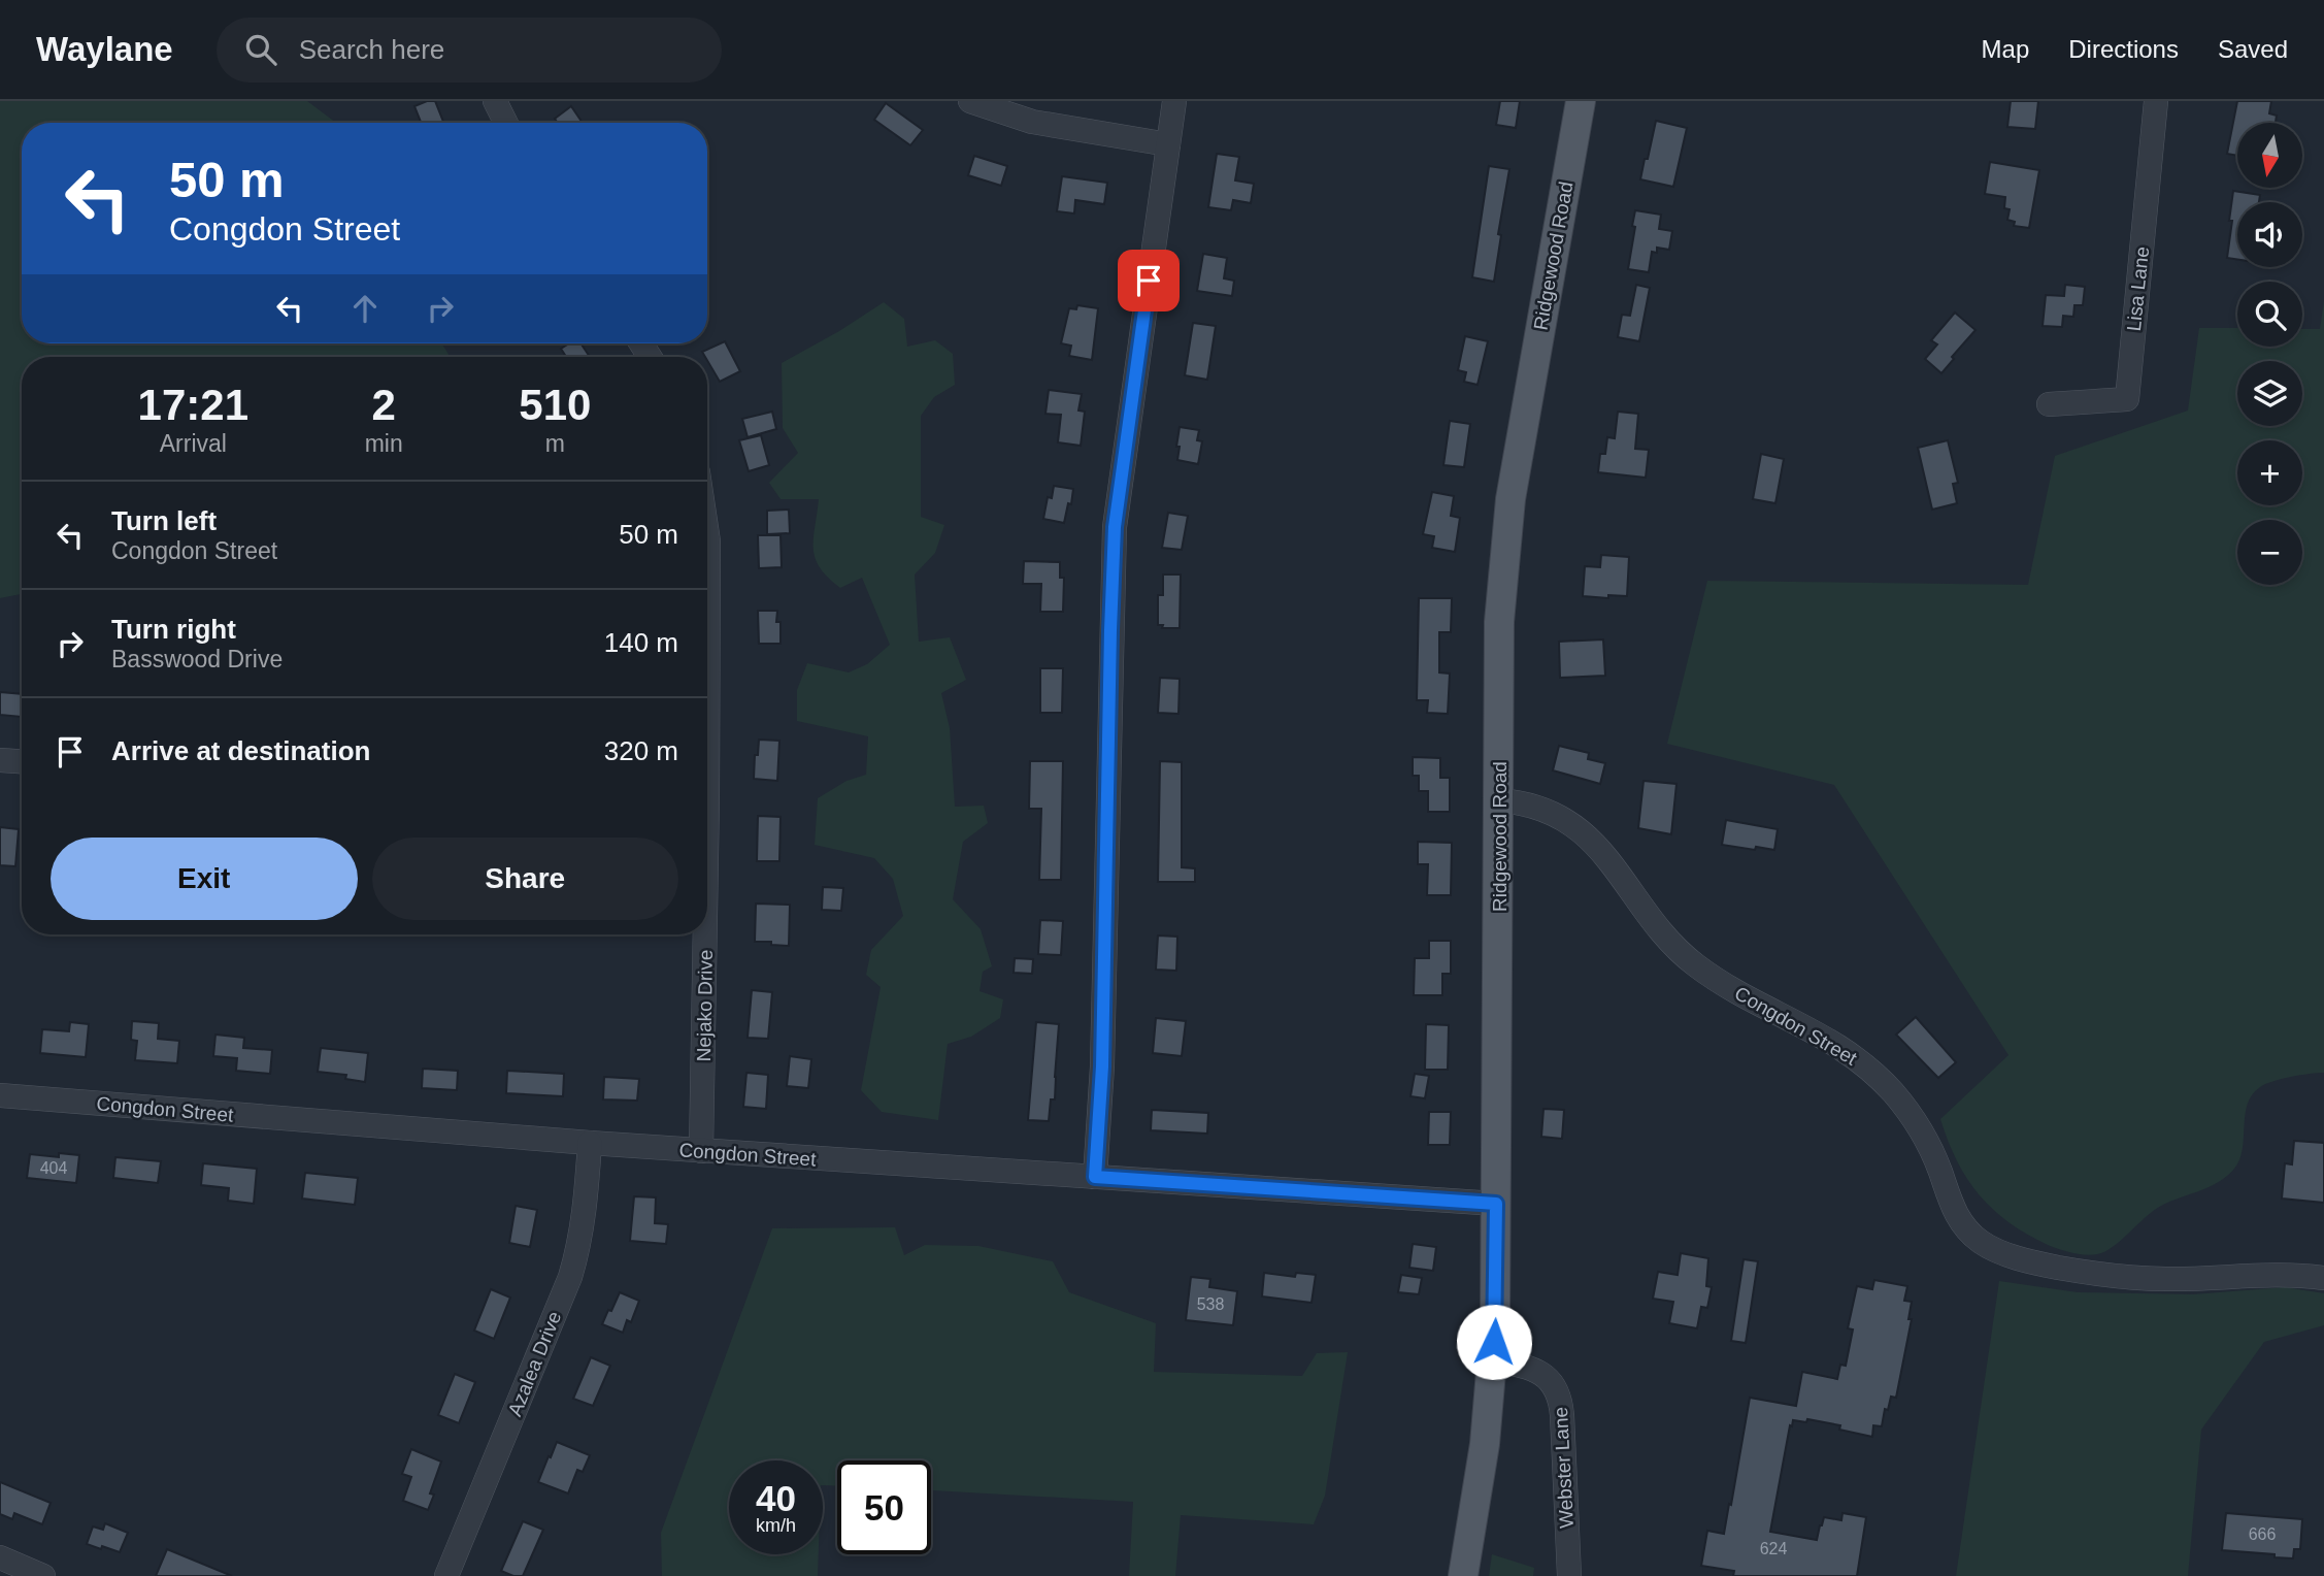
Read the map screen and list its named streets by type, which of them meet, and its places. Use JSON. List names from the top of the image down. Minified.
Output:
{"streets":{"main road":["Ridgewood Road"],"street":["Lisa Lane","Nejako Drive","Congdon Street","Azalea Drive","Webster Lane"]},"crossings":[["Ridgewood Road","Congdon Street"],["Ridgewood Road","Webster Lane"],["Nejako Drive","Congdon Street"],["Congdon Street","Azalea Drive"]],"house_numbers":["404","538","666","624"],"north":"bottom","page":{"header":"Waylane","search":"Search here","nav":["Map","Directions","Saved"],"map_buttons":["+","−"],"turn":["50 m","Congdon Street"],"eta":["17:21","Arrival","2","min","510","m"],"list":[{"name":"Turn left","note":"Congdon Street","value":"50 m"},{"name":"Turn right","note":"Basswood Drive","value":"140 m"},{"name":"Arrive at destination","value":"320 m"}],"buttons":["Exit","Share"],"speed":"40 km/h","limit":"50"}}
